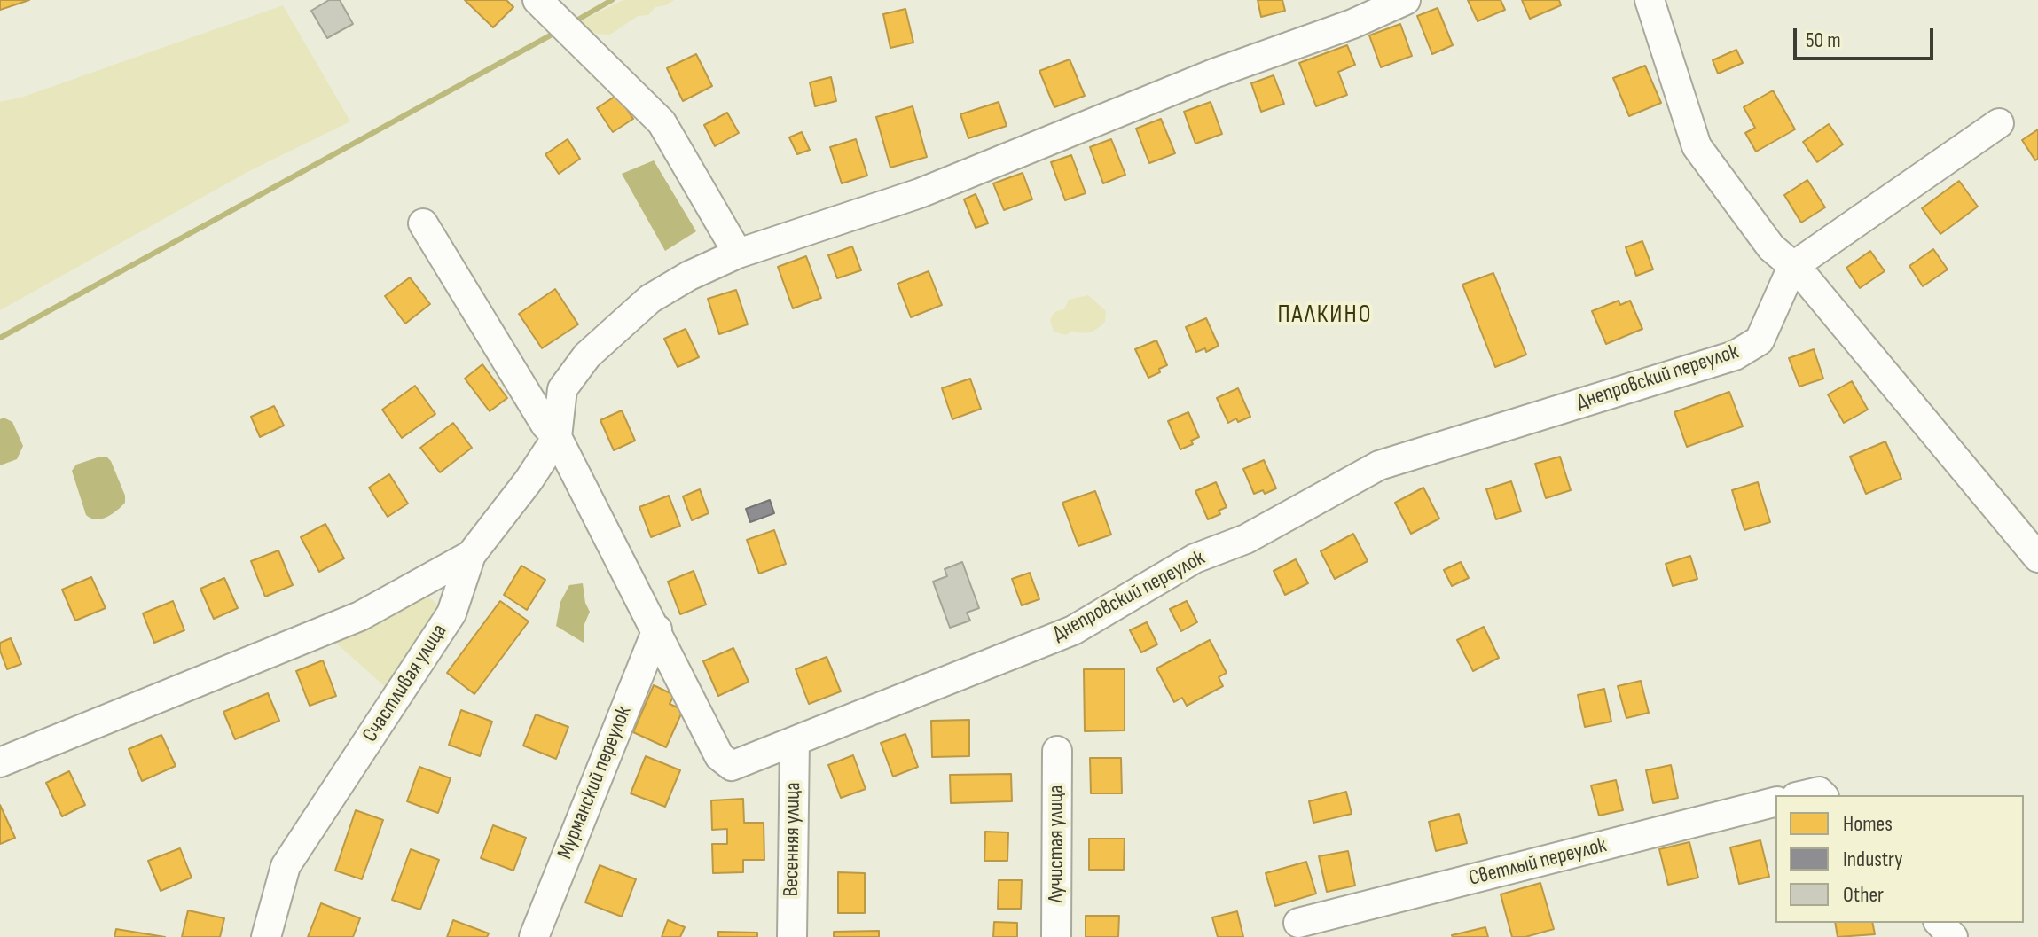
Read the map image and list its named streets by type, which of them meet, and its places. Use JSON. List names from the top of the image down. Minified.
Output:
{"streets":{"street":["Днепровский переулок","Счастливая улица","Мурманский переулок","Весенняя улица","Лучистая улица","Светлый переулок"]},"crossings":[["Днепровский переулок","Счастливая улица"],["Днепровский переулок","Мурманский переулок"],["Днепровский переулок","Весенняя улица"]],"districts":["ПАЛКИНО"],"legend":["Homes","Industry","Other"],"scale_bar":"50 m"}
